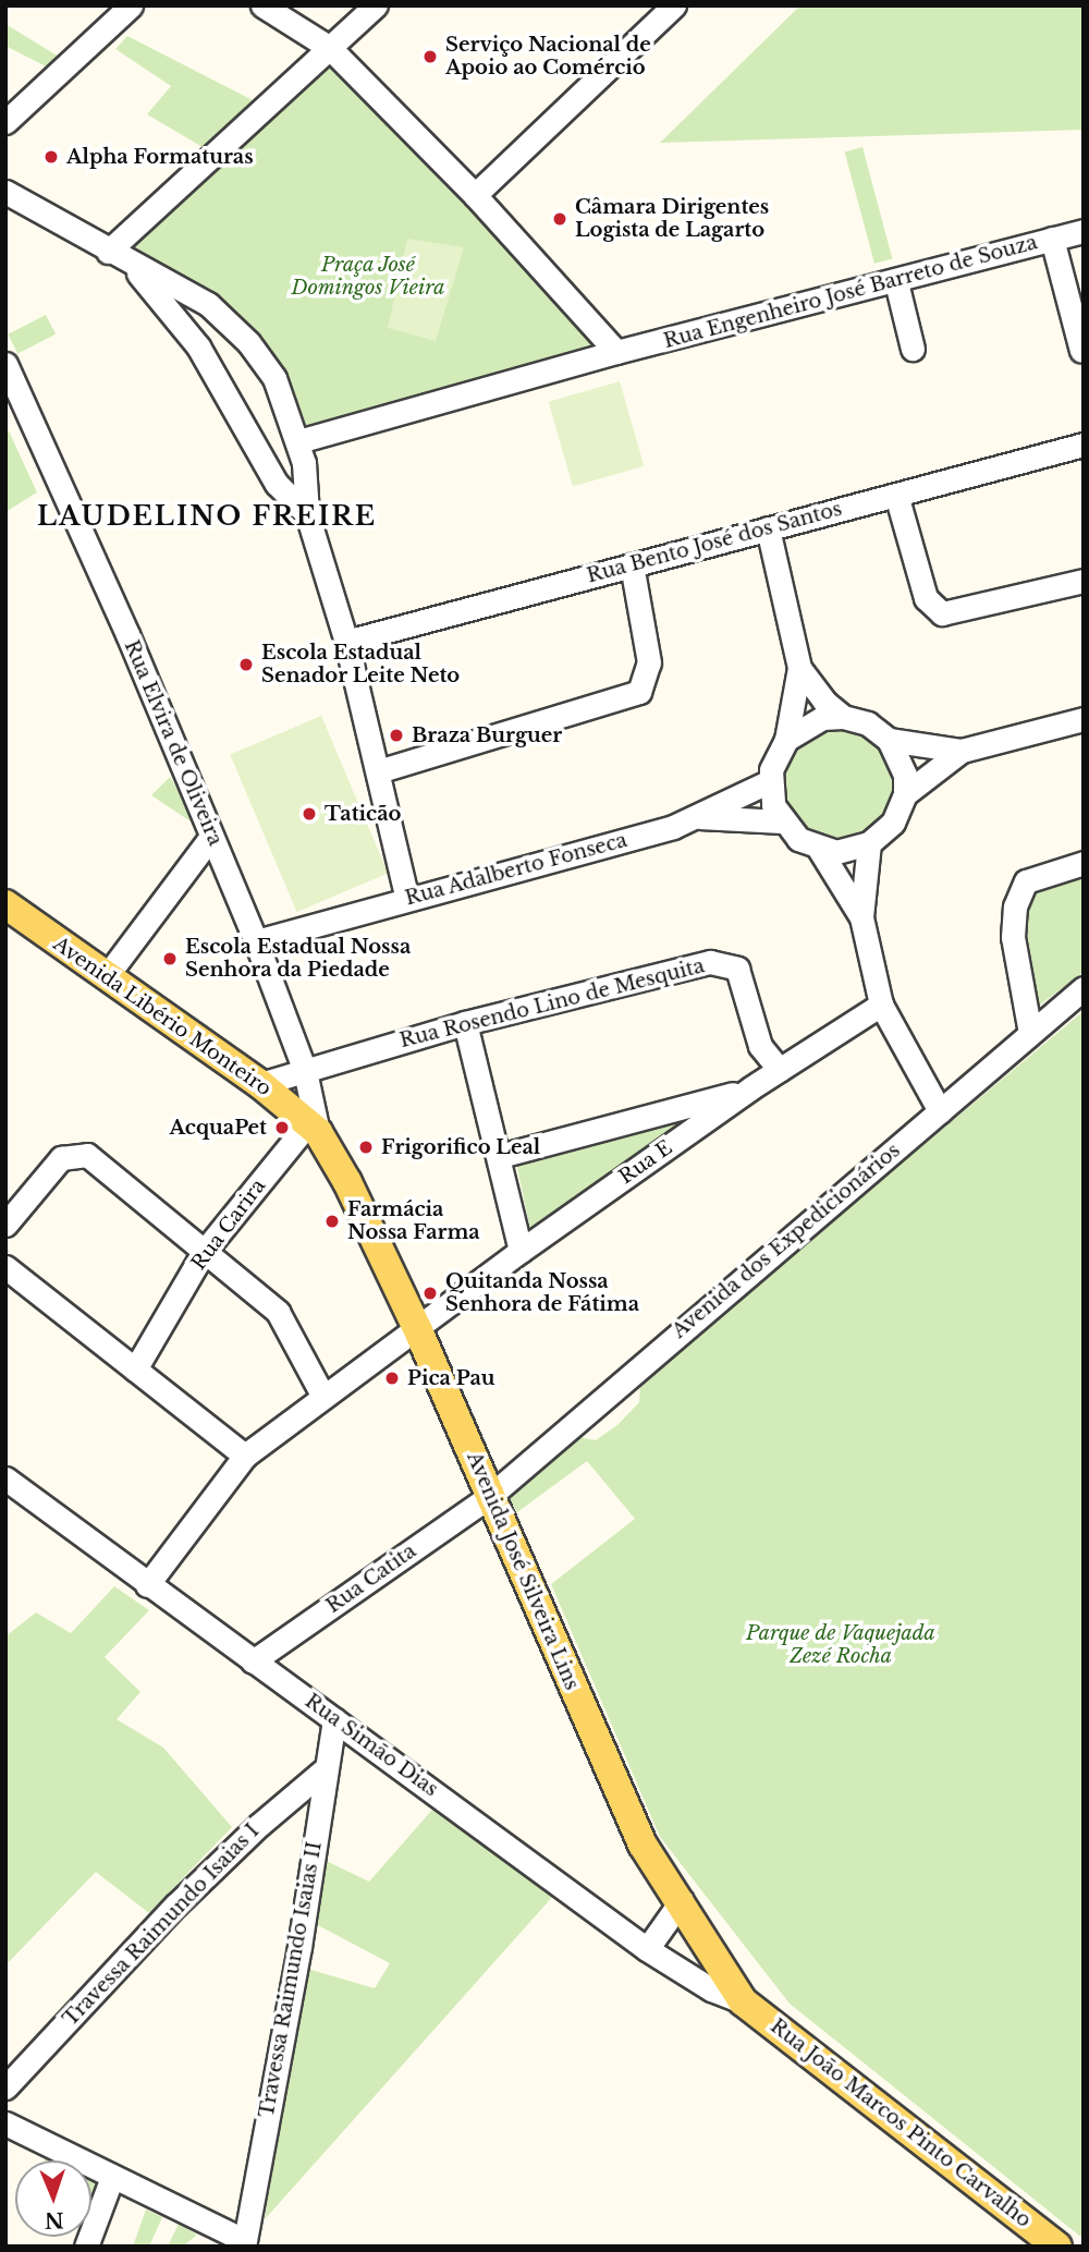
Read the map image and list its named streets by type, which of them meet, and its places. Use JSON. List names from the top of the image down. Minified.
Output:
{"streets":{"main road":["Avenida Libério Monteiro","Avenida José Silveira Lins","Rua João Marcos Pinto Carvalho"],"street":["Rua Engenheiro José Barreto de Souza","Rua Bento José dos Santos","Rua Elvira de Oliveira","Rua Adalberto Fonseca","Rua Rosendo Lino de Mesquita","Rua E","Rua Carira","Avenida dos Expedicionários","Rua Catita","Rua Simão Dias","Travessa Raimundo Isaias I","Travessa Raimundo Isaias II"]},"crossings":[["Rua Elvira de Oliveira","Rua Adalberto Fonseca"],["Rua Elvira de Oliveira","Rua Rosendo Lino de Mesquita"],["Rua Elvira de Oliveira","Avenida Libério Monteiro"],["Rua Elvira de Oliveira","Rua Carira"],["Rua Elvira de Oliveira","Avenida José Silveira Lins"],["Rua Rosendo Lino de Mesquita","Avenida Libério Monteiro"],["Rua Rosendo Lino de Mesquita","Rua E"],["Avenida Libério Monteiro","Rua Carira"],["Avenida Libério Monteiro","Avenida José Silveira Lins"],["Rua E","Avenida José Silveira Lins"],["Rua E","Rua Simão Dias"],["Rua Carira","Avenida José Silveira Lins"],["Avenida dos Expedicionários","Avenida José Silveira Lins"],["Avenida dos Expedicionários","Rua Catita"],["Avenida José Silveira Lins","Rua Catita"],["Avenida José Silveira Lins","Rua Simão Dias"],["Avenida José Silveira Lins","Rua João Marcos Pinto Carvalho"],["Rua Catita","Rua Simão Dias"],["Rua Simão Dias","Travessa Raimundo Isaias II"],["Rua Simão Dias","Rua João Marcos Pinto Carvalho"],["Travessa Raimundo Isaias I","Travessa Raimundo Isaias II"]],"districts":["LAUDELINO FREIRE"],"parks":["Praça José Domingos Vieira","Parque de Vaquejada Zezé Rocha"],"places":["Serviço Nacional de Apoio ao Comércio","Alpha Formaturas","Câmara Dirigentes Logista de Lagarto","Escola Estadual Senador Leite Neto","Braza Burguer","Taticão","Escola Estadual Nossa Senhora da Piedade","AcquaPet","Frigorifico Leal","Farmácia Nossa Farma","Quitanda Nossa Senhora de Fátima","Pica Pau"],"north":"bottom"}
